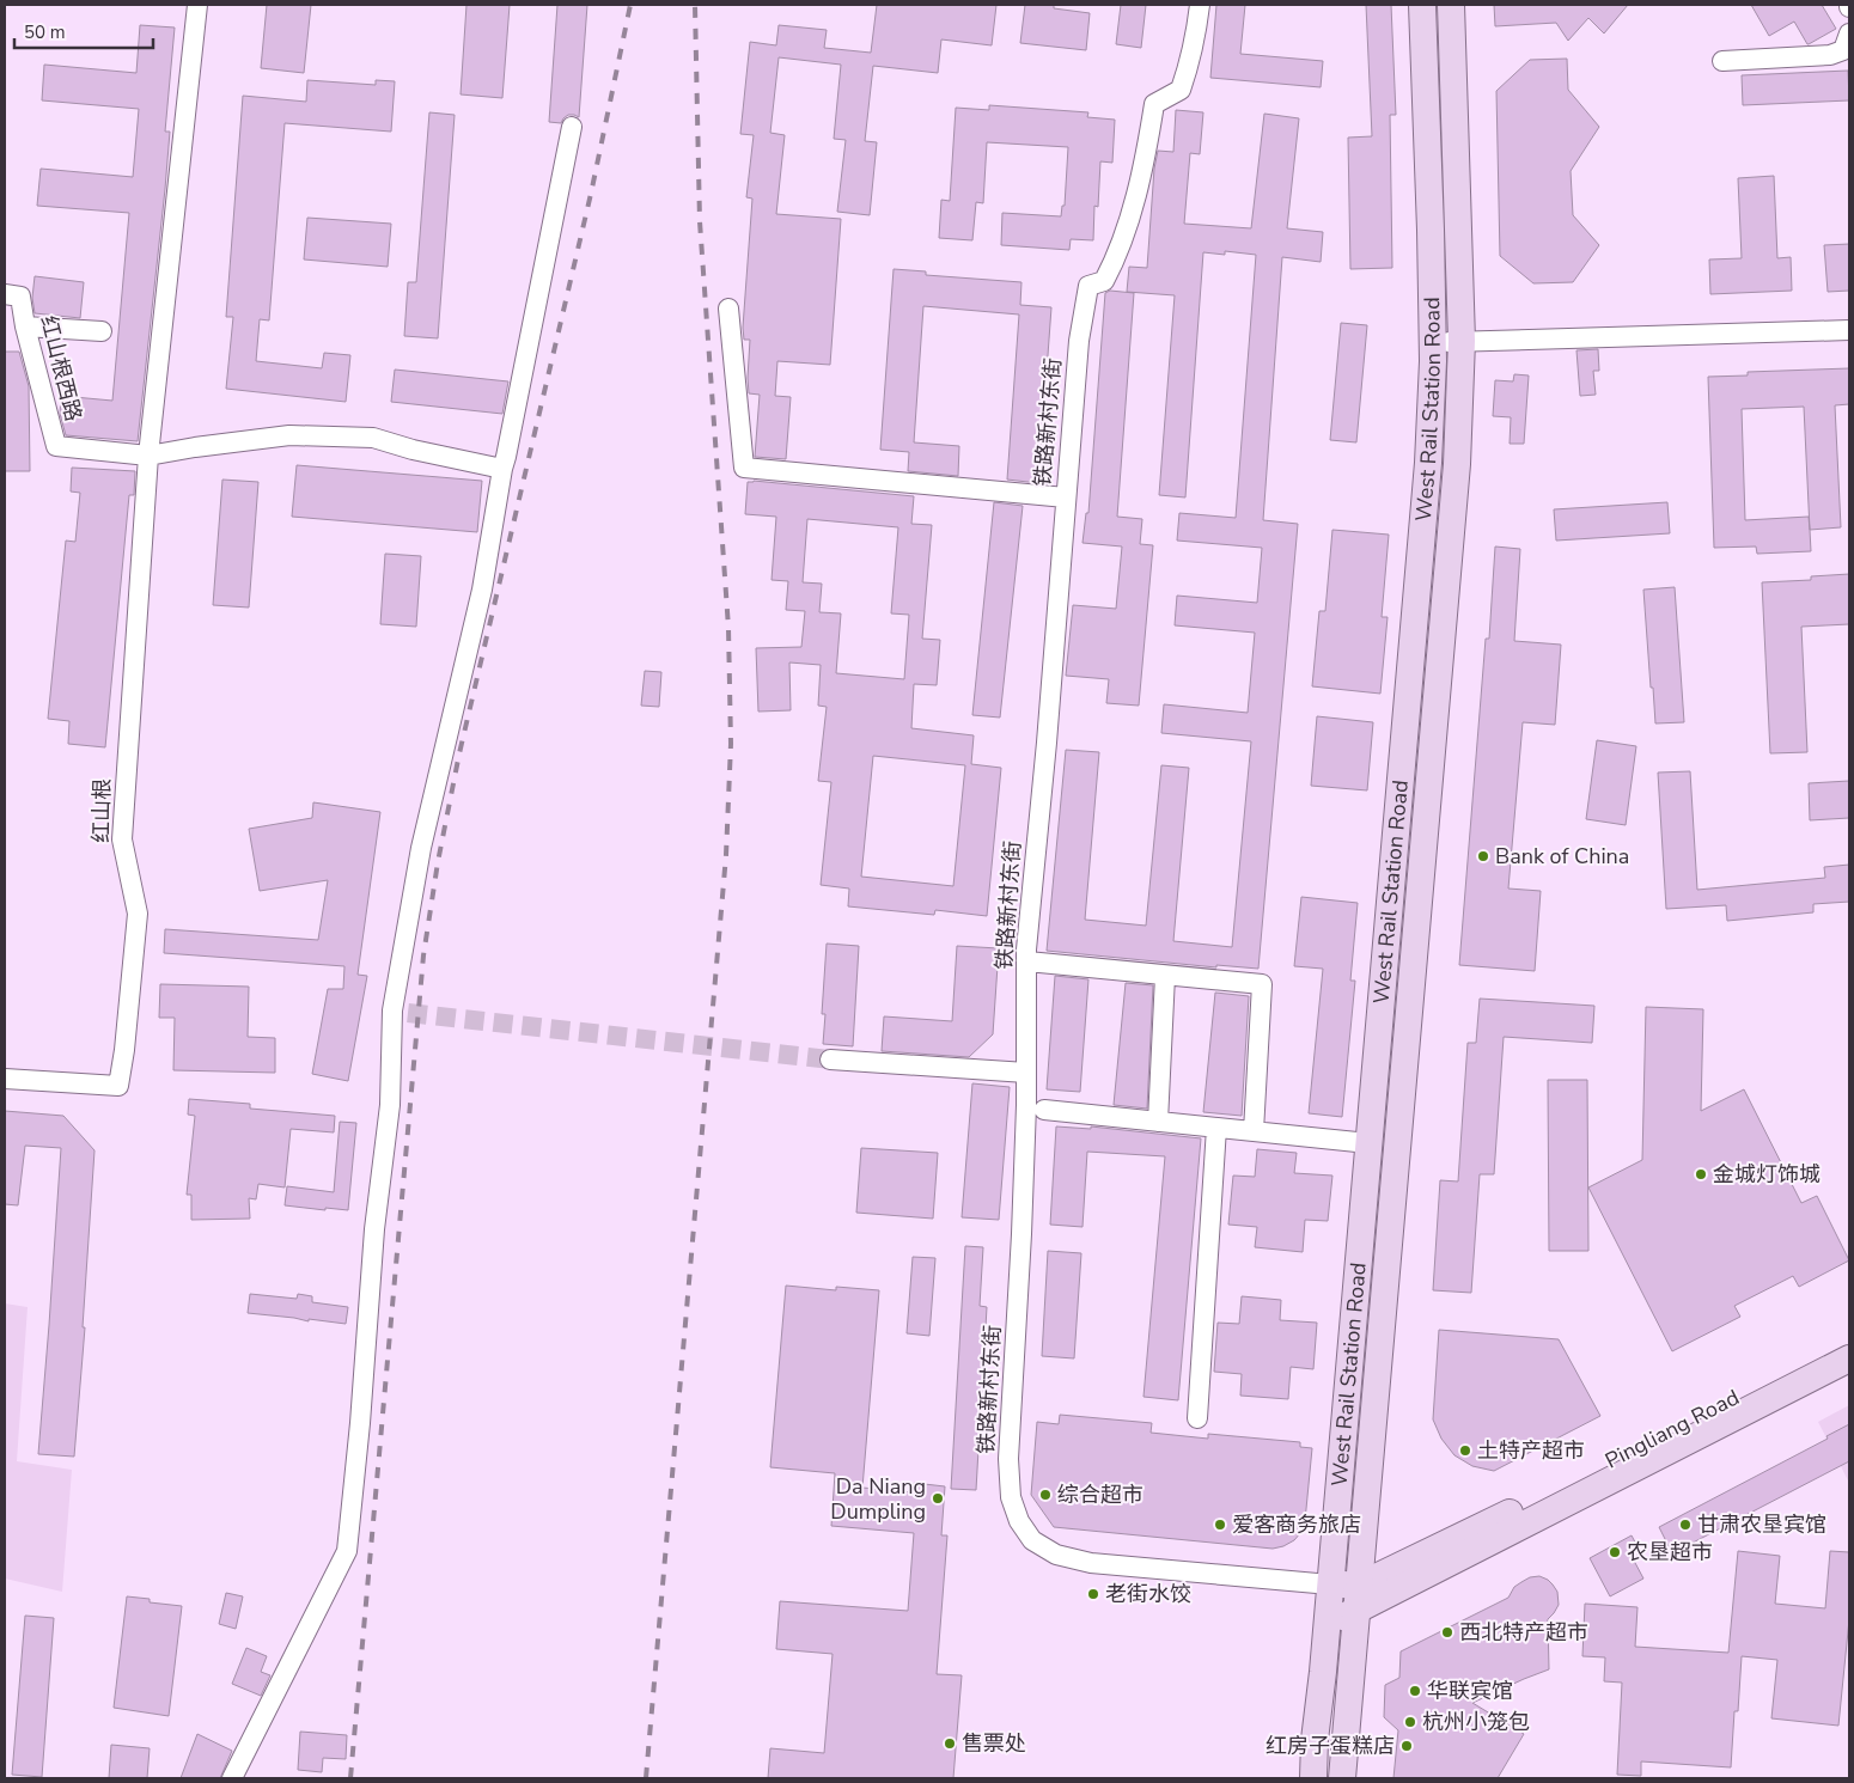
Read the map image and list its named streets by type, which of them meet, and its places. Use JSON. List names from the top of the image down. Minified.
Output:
{"streets":{"main road":["West Rail Station Road","Pingliang Road"],"street":["红山根西路","铁路新村东街","红山根"]},"crossings":[["红山根西路","红山根"],["West Rail Station Road","铁路新村东街"],["West Rail Station Road","Pingliang Road"],["铁路新村东街","Pingliang Road"]],"places":["Bank of China","金城灯饰城","土特产超市","综合超市","Da Niang Dumpling","爱客商务旅店","甘肃农垦宾馆","农垦超市","老街水饺","西北特产超市","华联宾馆","杭州小笼包","售票处","红房子蛋糕店"],"scale_bar":"50 m"}
